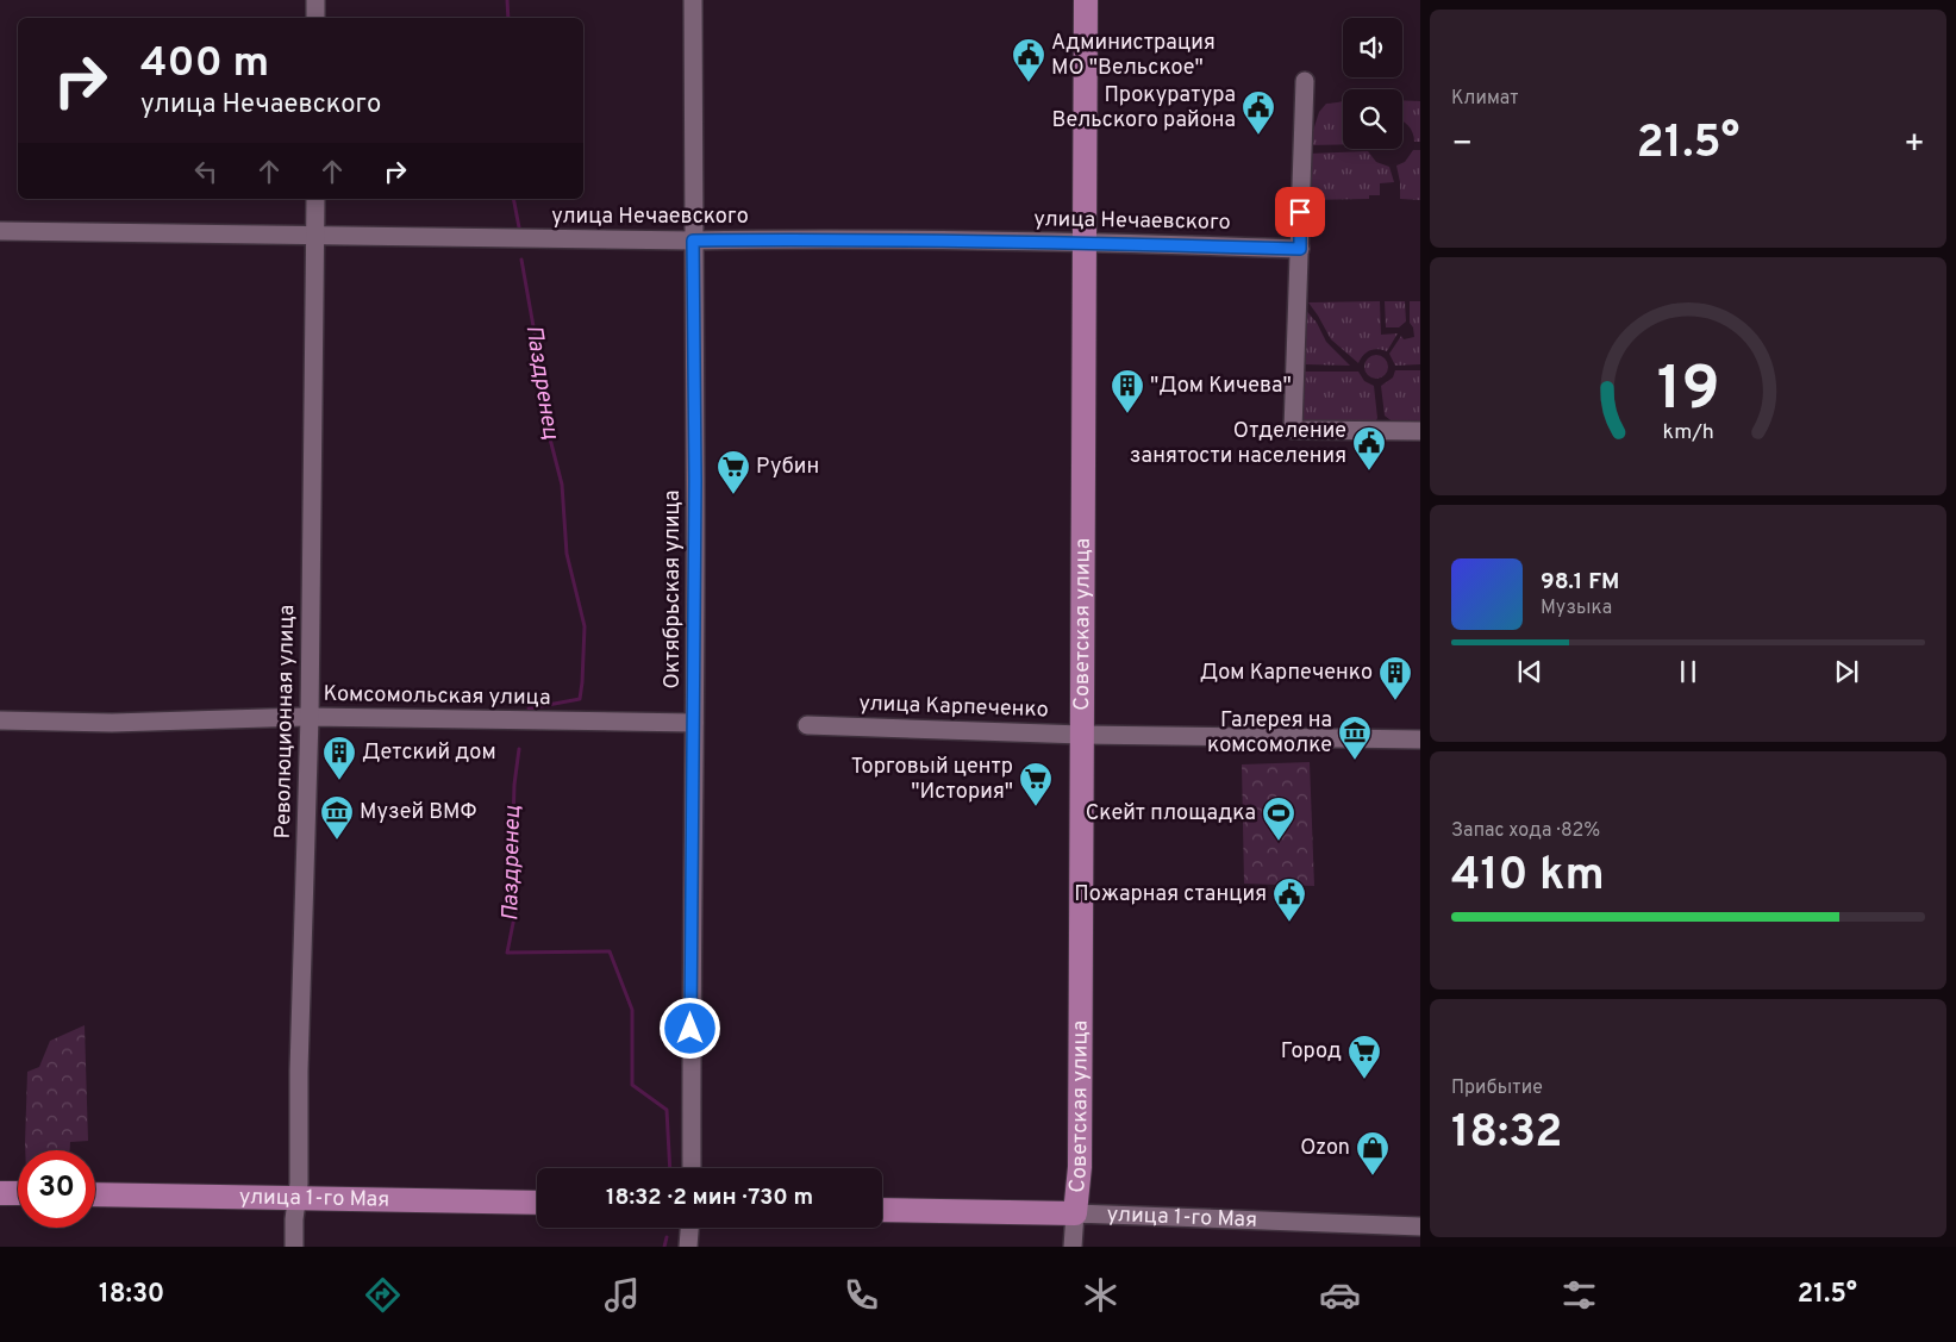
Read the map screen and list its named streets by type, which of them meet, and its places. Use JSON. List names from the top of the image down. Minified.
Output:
{"streets":{"main road":["Советская улица","улица 1-го Мая"],"street":["улица Нечаевского","Октябрьская улица","Комсомольская улица","улица Карпеченко","Революционная улица"]},"crossings":[["улица Нечаевского","Октябрьская улица"],["улица Нечаевского","Советская улица"],["улица Нечаевского","Революционная улица"],["Октябрьская улица","Комсомольская улица"],["Советская улица","улица Карпеченко"],["Советская улица","улица 1-го Мая"],["Комсомольская улица","Революционная улица"],["Революционная улица","улица 1-го Мая"]],"water":["Паздренец"],"places":{"public building":["Администрация МО \"Вельское\"","Прокуратура Вельского района","Отделение занятости населения","Пожарная станция"],"building":["\"Дом Кичева\"","Дом Карпеченко","Детский дом"],"supermarket":["Рубин","Торговый центр \"История\"","Город"],"museum":["Галерея на комсомолке","Музей ВМФ"],"sports":["Скейт площадка"],"shop":["Ozon"]},"page":{"tile":["Климат",["Запас хода · 82%","410 km"],["Прибытие","18:32"]],"turn":["400 m","улица Нечаевского"],"heat":["−","21.5°","+"],"song":["98.1 FM","Музыка"],"limit":"30","trip":"18:32 · 2 мин · 730 m","tabs":["18:30","21.5°"],"gauge":["19","km/h"]}}
